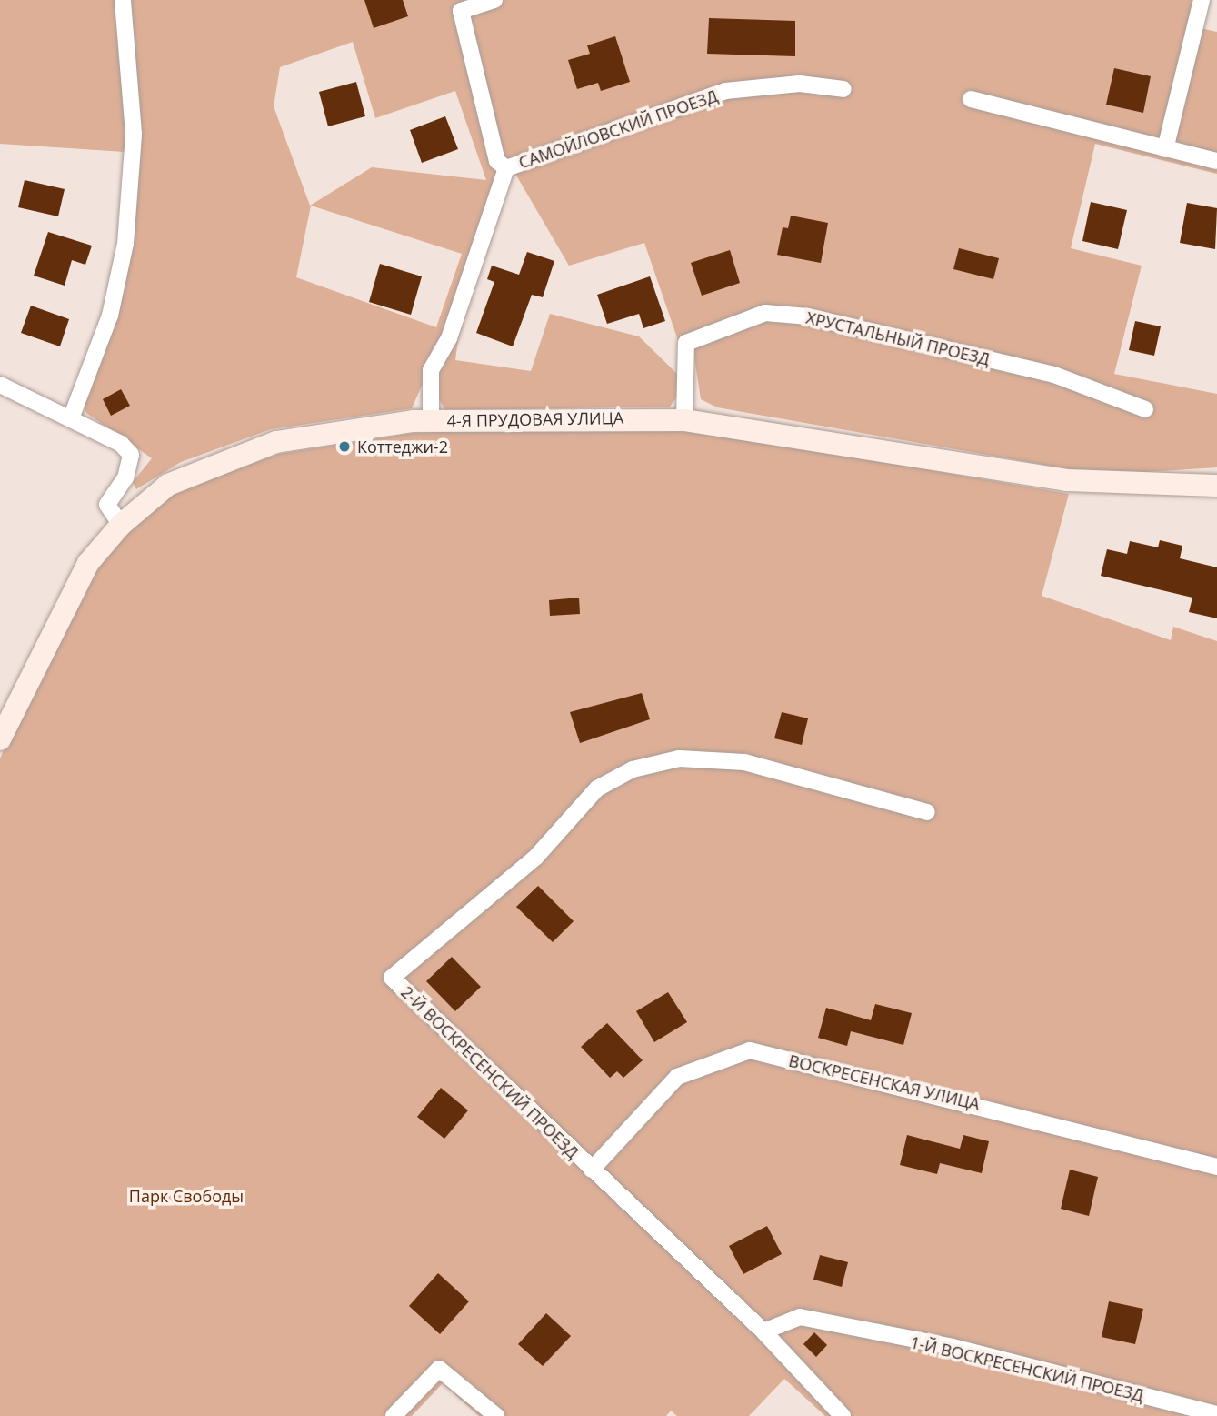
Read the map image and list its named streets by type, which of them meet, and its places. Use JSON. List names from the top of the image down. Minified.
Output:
{"streets":{"main road":["4-Я ПРУДОВАЯ УЛИЦА"],"street":["САМОЙЛОВСКИЙ ПРОЕЗД","ХРУСТАЛЬНЫЙ ПРОЕЗД","2-Й ВОСКРЕСЕНСКИЙ ПРОЕЗД","ВОСКРЕСЕНСКАЯ УЛИЦА","1-Й ВОСКРЕСЕНСКИЙ ПРОЕЗД"]},"crossings":[["САМОЙЛОВСКИЙ ПРОЕЗД","4-Я ПРУДОВАЯ УЛИЦА"],["ХРУСТАЛЬНЫЙ ПРОЕЗД","4-Я ПРУДОВАЯ УЛИЦА"],["2-Й ВОСКРЕСЕНСКИЙ ПРОЕЗД","ВОСКРЕСЕНСКАЯ УЛИЦА"],["2-Й ВОСКРЕСЕНСКИЙ ПРОЕЗД","1-Й ВОСКРЕСЕНСКИЙ ПРОЕЗД"]],"parks":["Парк Свободы"],"places":["Коттеджи-2"]}
